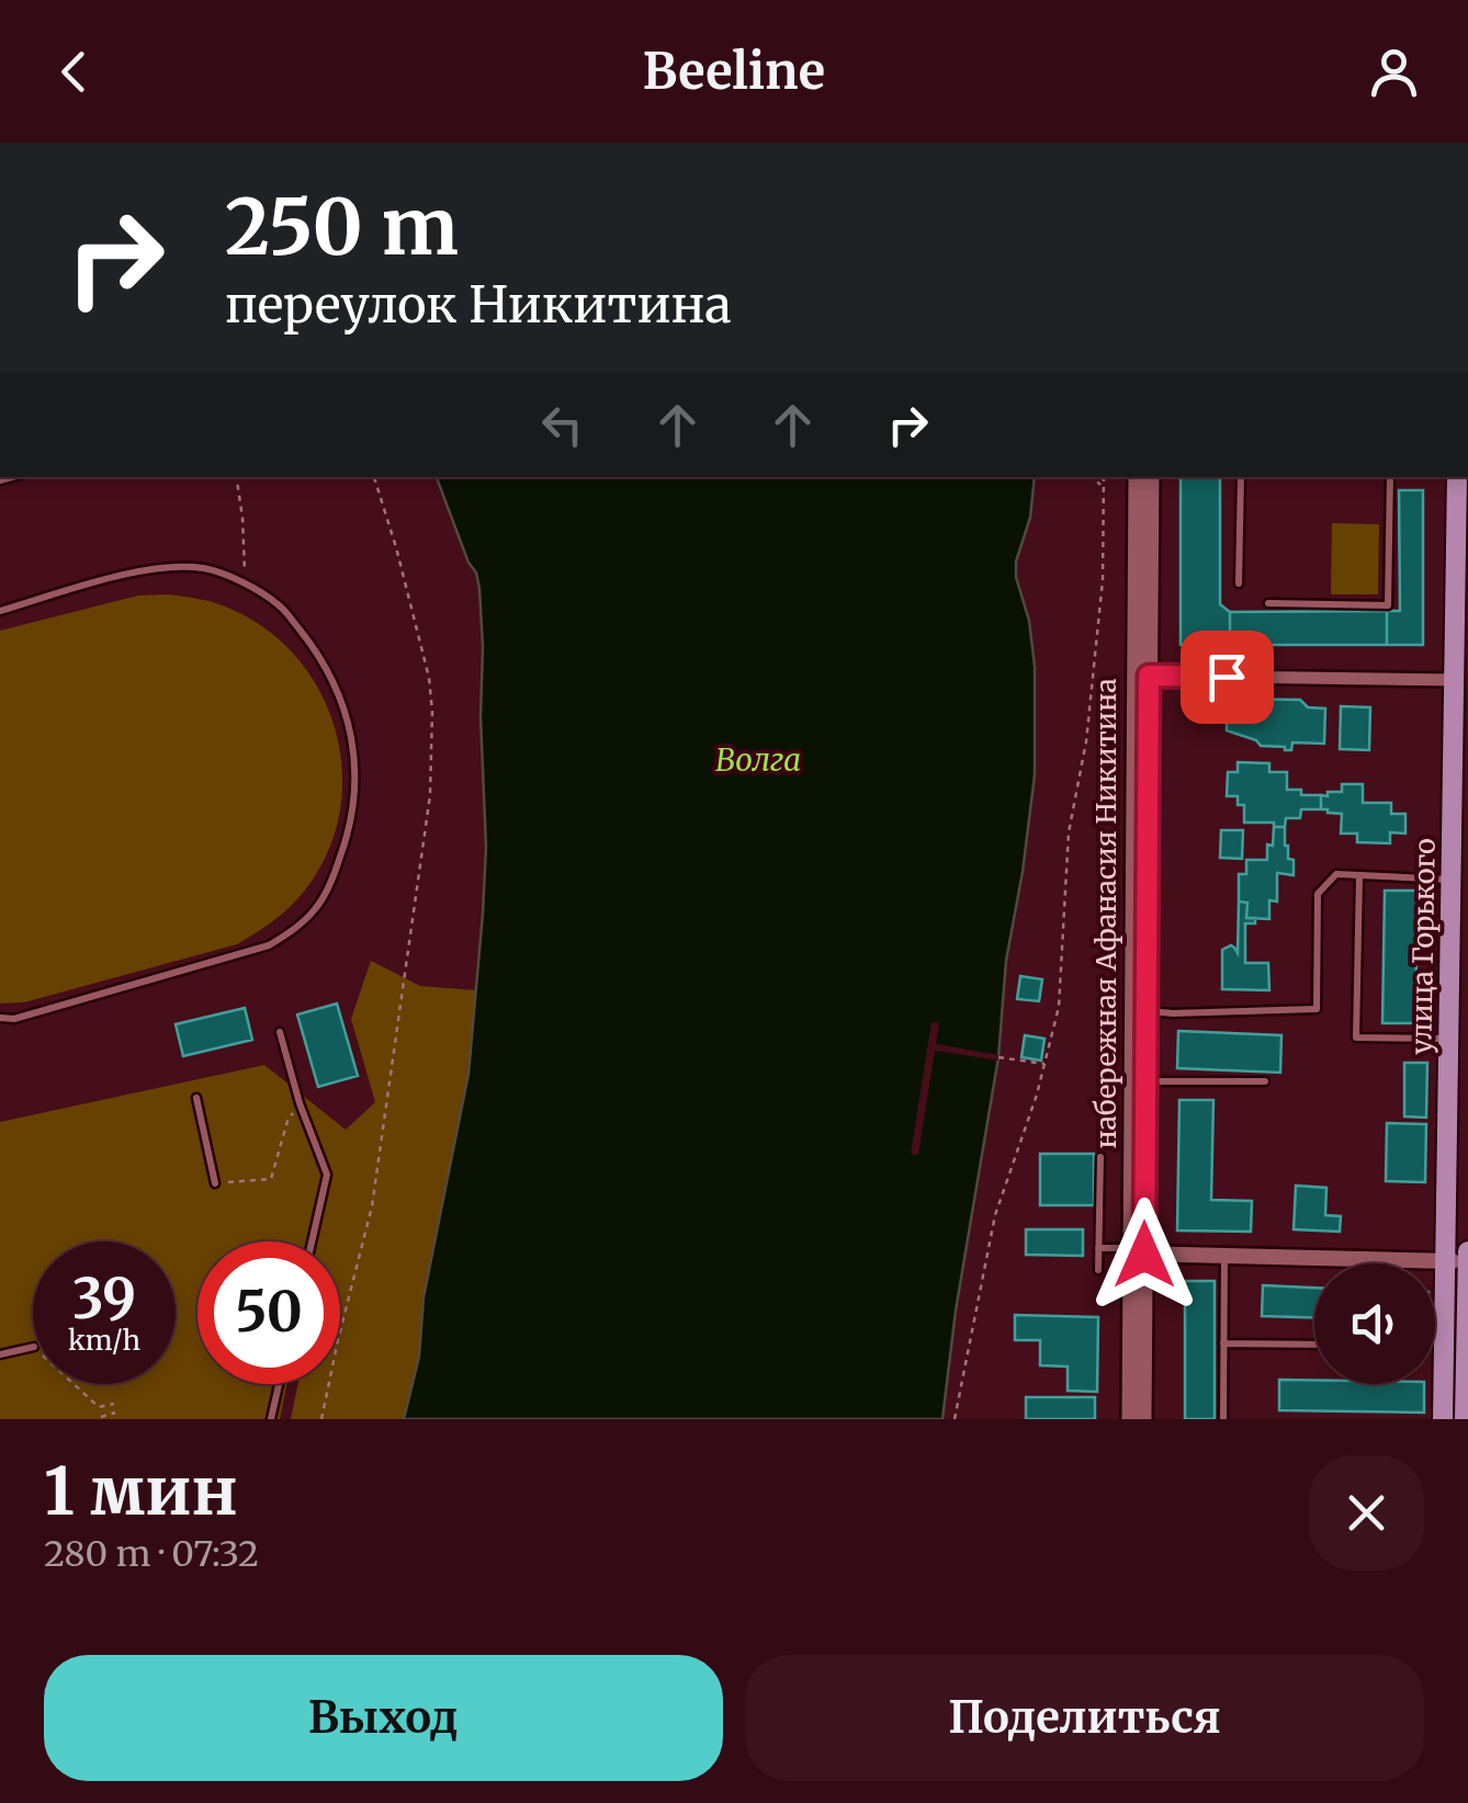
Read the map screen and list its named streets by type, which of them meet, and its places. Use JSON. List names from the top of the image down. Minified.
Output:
{"streets":{"main road":["набережная Афанасия Никитина","улица Горького"]},"water":["Волга"],"page":{"header":"Beeline","turn":["250 m","переулок Никитина"],"speed":"39 km/h","limit":"50","heading":["1 мин","280 m · 07:32"],"buttons":["Выход","Поделиться"]}}
